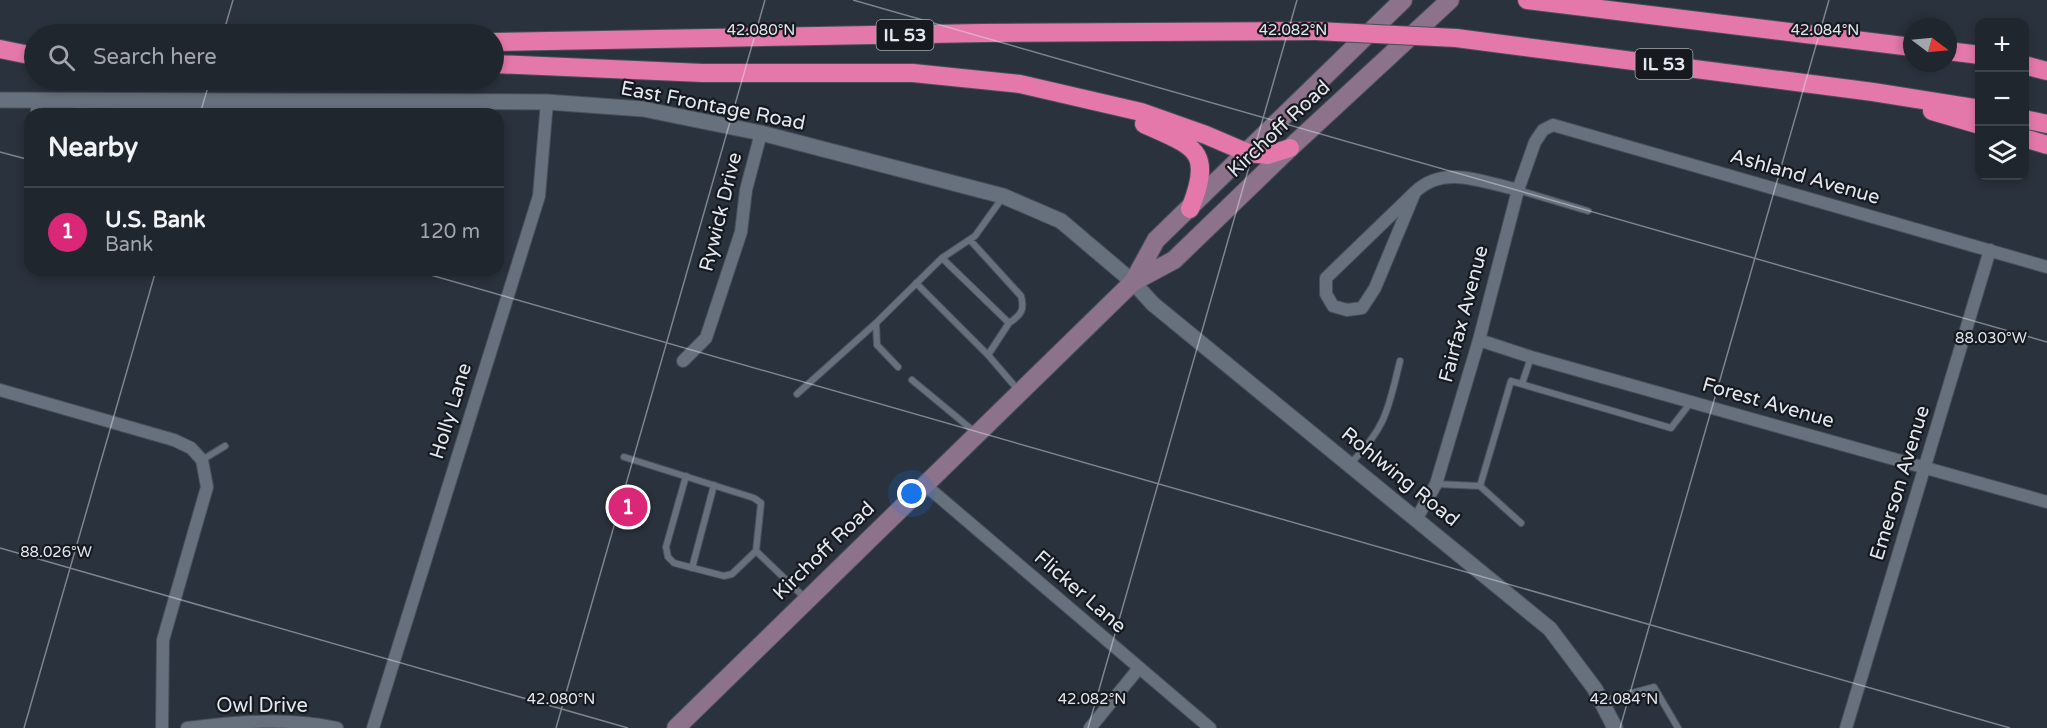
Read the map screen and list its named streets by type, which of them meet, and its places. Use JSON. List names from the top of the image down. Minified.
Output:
{"streets":{"highway":["IL 53"],"main road":["Kirchoff Road"],"street":["East Frontage Road","Ashland Avenue","Rywick Drive","Fairfax Avenue","Forest Avenue","Holly Lane","Rohlwing Road","Emerson Avenue","Flicker Lane","Owl Drive"]},"crossings":[["East Frontage Road","Kirchoff Road"],["East Frontage Road","Rywick Drive"],["East Frontage Road","Holly Lane"],["East Frontage Road","Rohlwing Road"],["Kirchoff Road","Rohlwing Road"],["Kirchoff Road","Flicker Lane"],["Ashland Avenue","Fairfax Avenue"],["Ashland Avenue","Emerson Avenue"],["Fairfax Avenue","Forest Avenue"],["Fairfax Avenue","Rohlwing Road"],["Forest Avenue","Emerson Avenue"]],"north":"right","page":{"map_buttons":["+","−"],"search":"Search here","heading":"Nearby","list":[{"mark":"1","name":"U.S. Bank","note":"Bank","value":"120 m"}],"pins":"1"},"coordinates":["42.080°N","42.082°N","42.084°N","88.030°W","88.026°W"]}
